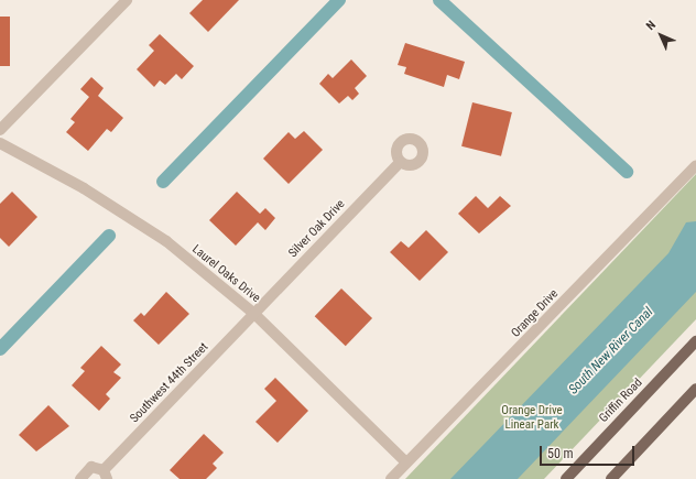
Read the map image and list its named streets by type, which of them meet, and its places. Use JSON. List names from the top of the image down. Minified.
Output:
{"streets":{"main road":["Griffin Road"],"street":["Silver Oak Drive","Laurel Oaks Drive","Orange Drive","Southwest 44th Street"]},"crossings":[["Silver Oak Drive","Laurel Oaks Drive"],["Silver Oak Drive","Southwest 44th Street"],["Laurel Oaks Drive","Orange Drive"],["Laurel Oaks Drive","Southwest 44th Street"]],"water":["South New River Canal"],"parks":["Orange Drive Linear Park"],"scale_bar":"50 m","north":"top left"}
